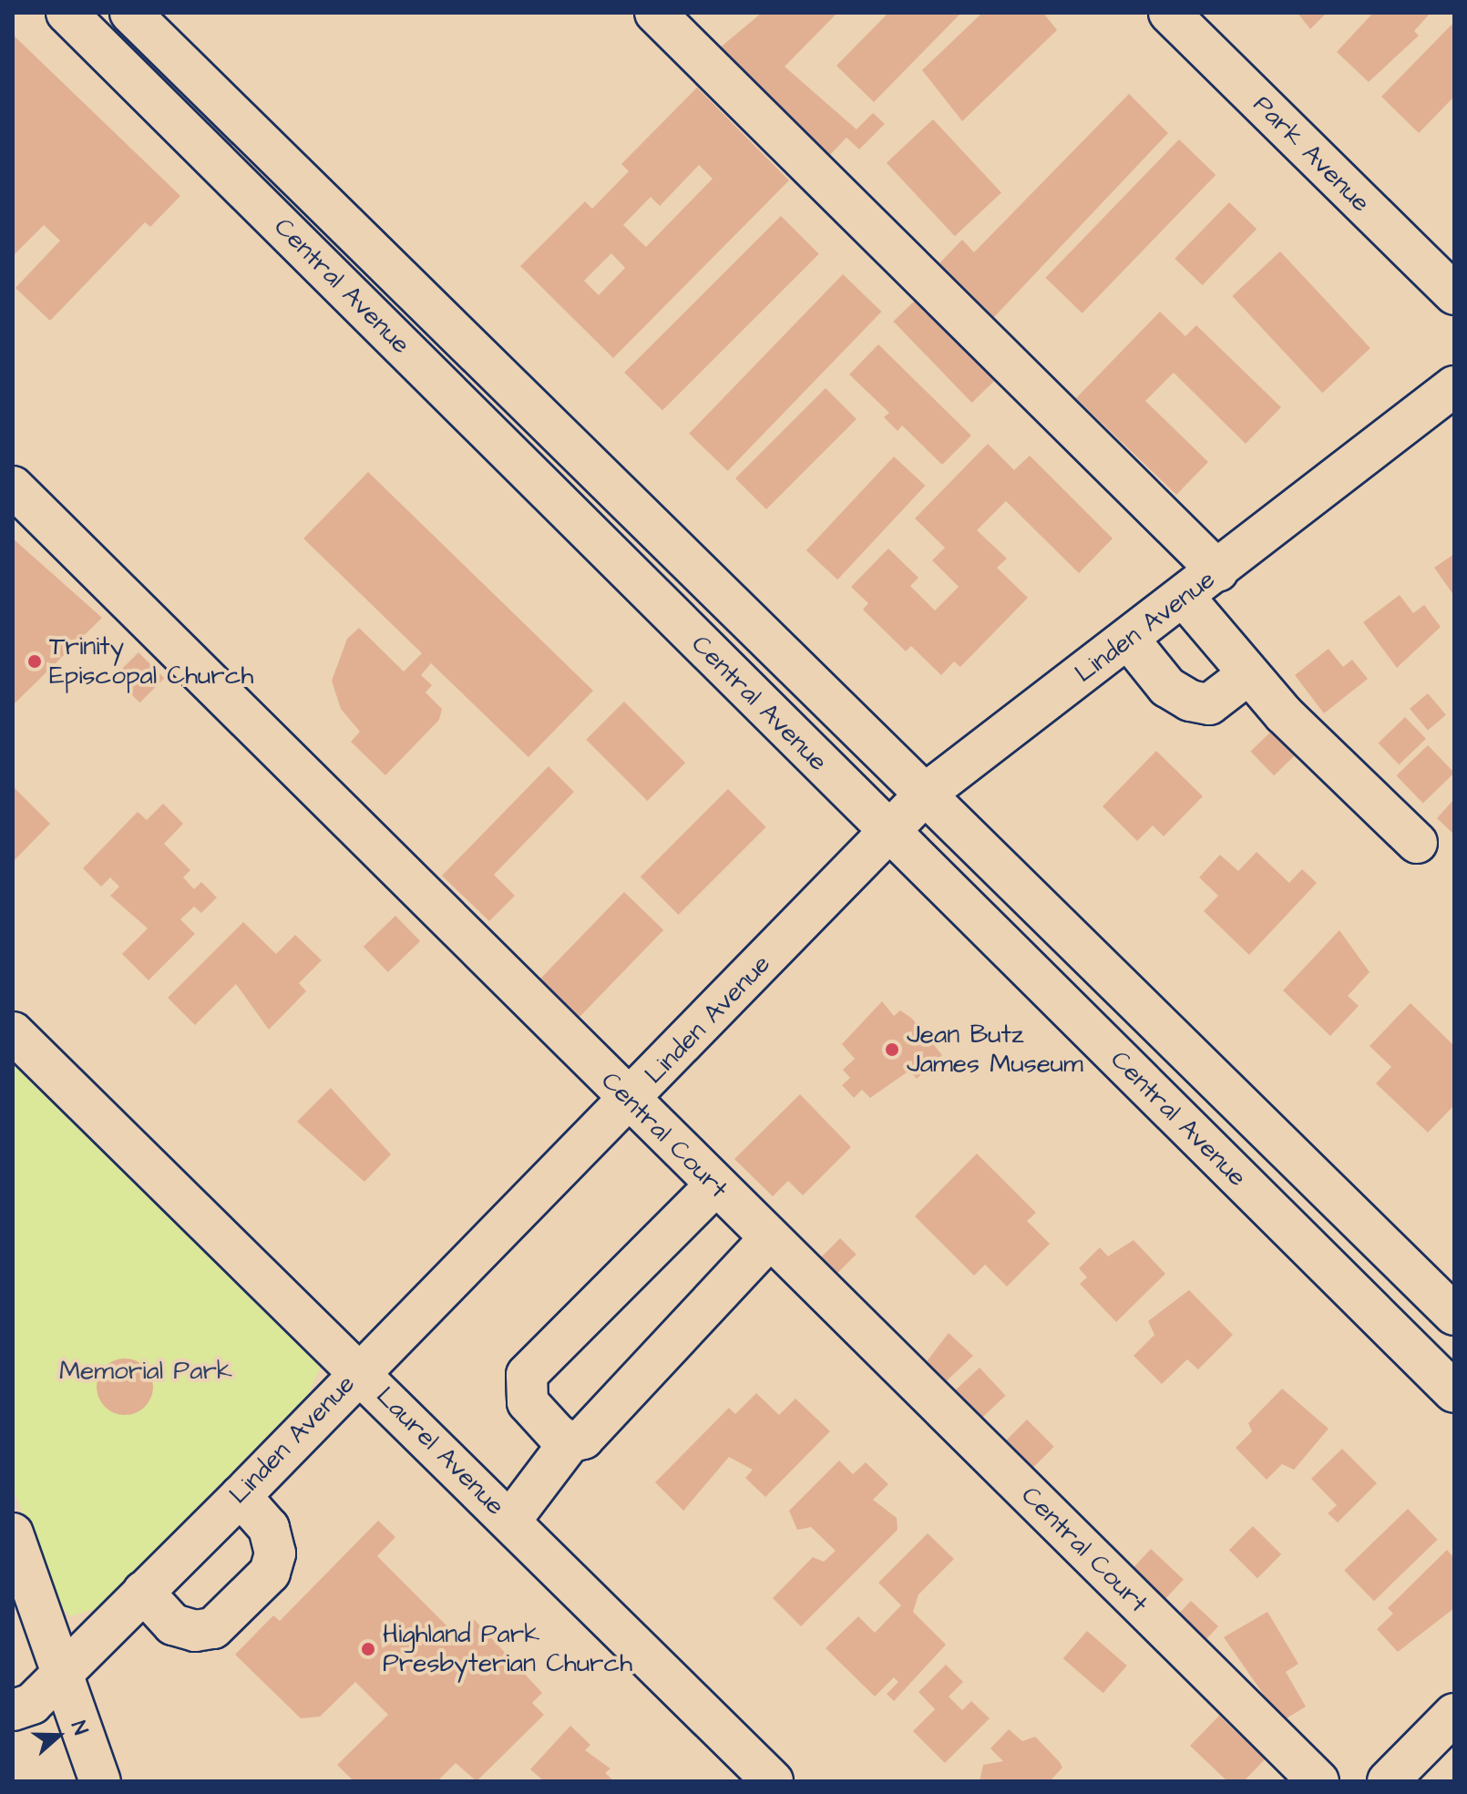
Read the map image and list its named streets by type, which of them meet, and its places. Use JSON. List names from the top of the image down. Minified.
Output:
{"streets":{"street":["Park Avenue","Central Avenue","Linden Avenue","Central Court","Laurel Avenue"]},"crossings":[["Central Avenue","Linden Avenue"],["Linden Avenue","Central Court"],["Linden Avenue","Laurel Avenue"]],"parks":["Memorial Park"],"places":["Trinity Episcopal Church","Jean Butz James Museum","Highland Park Presbyterian Church"],"north":"right"}
